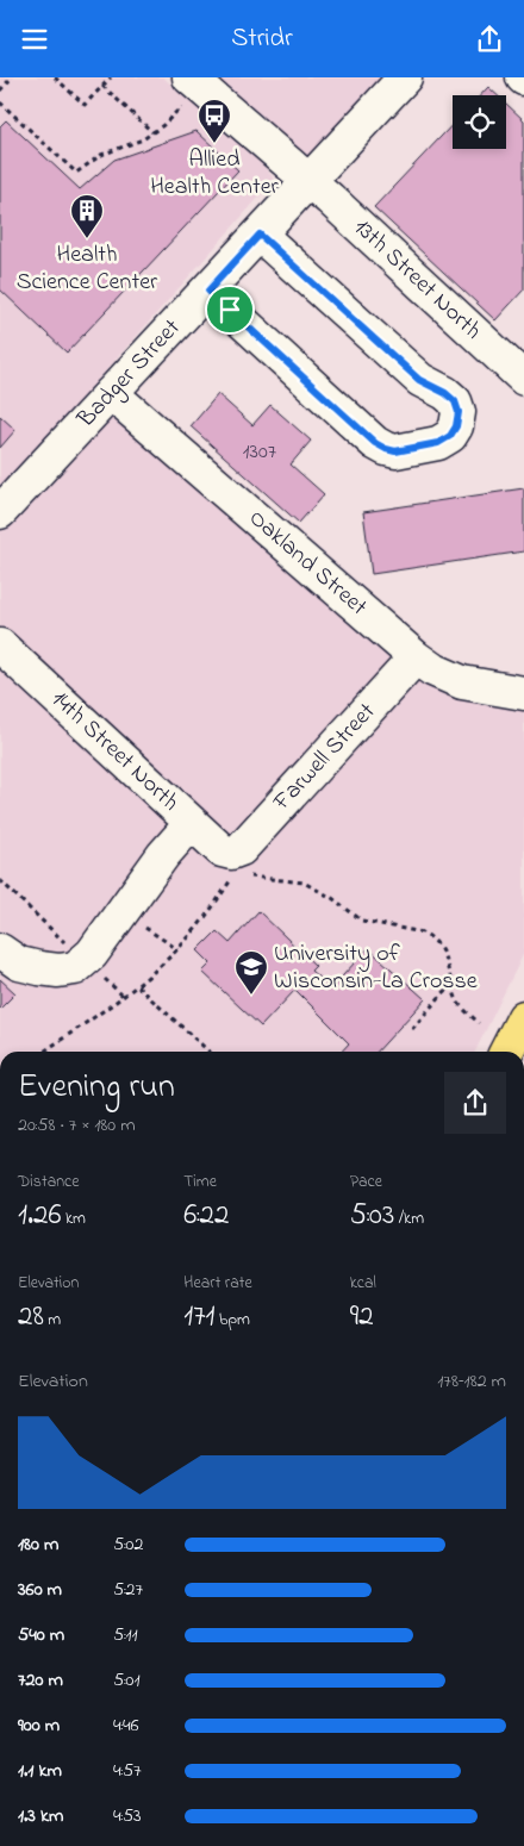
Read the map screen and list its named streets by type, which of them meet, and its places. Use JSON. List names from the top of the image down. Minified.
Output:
{"streets":{"street":["13th Street North","Badger Street","Oakland Street","14th Street North","Farwell Street"]},"crossings":[["13th Street North","Badger Street"],["Badger Street","Oakland Street"],["Oakland Street","Farwell Street"],["14th Street North","Farwell Street"]],"places":{"bus stop":["Allied Health Center"],"building":["Health Science Center"],"school or university":["University of Wisconsin-La Crosse"]},"house_numbers":["1307"],"page":{"header":"Stridr","heading":["Evening run","20:58 · 7 × 180 m"],"stats":[["Distance","1.26 km"],["Time","6:22"],["Pace","5:03 /km"],["Elevation","28 m"],["Heart rate","171 bpm"],["kcal","92"]],"chart":["Elevation","178–182 m"],"list":[{"name":"180 m","note":"5:02"},{"name":"360 m","note":"5:27"},{"name":"540 m","note":"5:11"},{"name":"720 m","note":"5:01"},{"name":"900 m","note":"4:46"},{"name":"1.1 km","note":"4:57"},{"name":"1.3 km","note":"4:53"}]}}
